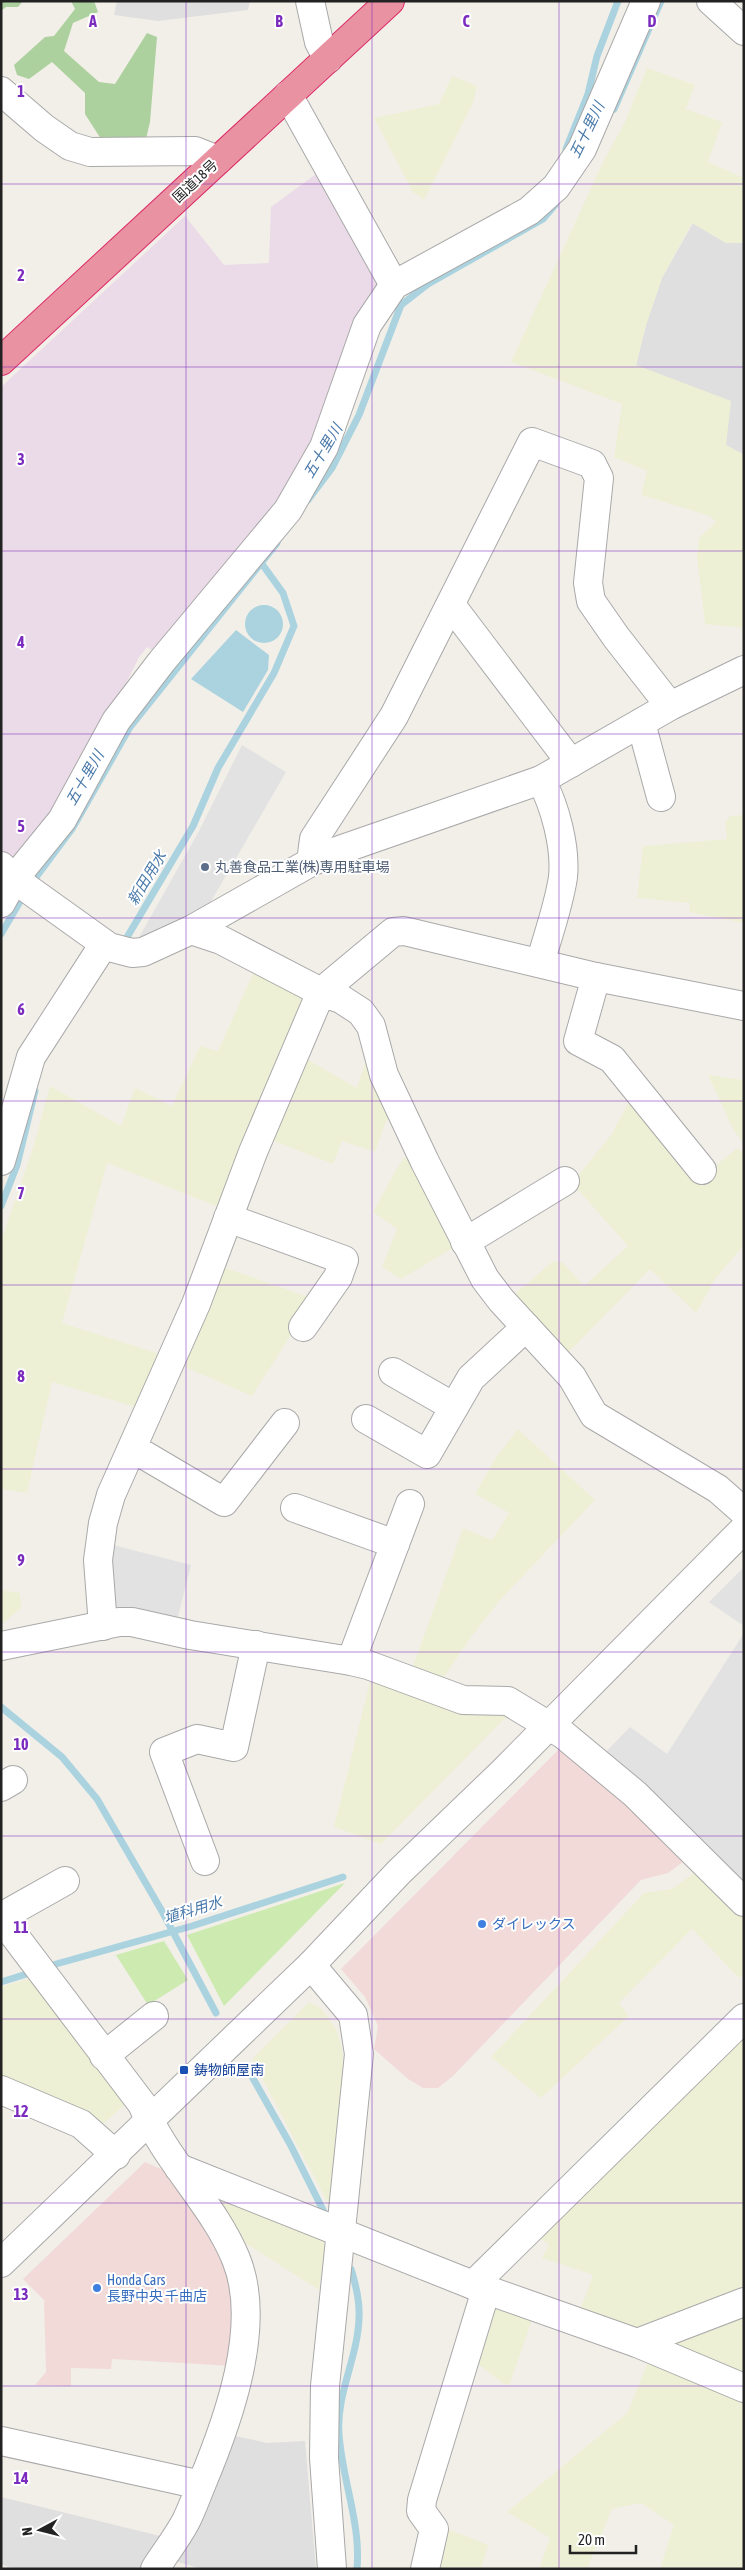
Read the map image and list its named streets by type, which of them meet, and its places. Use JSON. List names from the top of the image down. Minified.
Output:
{"streets":{"highway":["国道18号"]},"water":["五十里川","新田用水","埴科用水"],"places":{"other":["丸善食品工業(株)専用駐車場","ダイレックス","Honda Cars 長野中央 千曲店"],"transit":["鋳物師屋南"]},"scale_bar":"20 m","north":"left","grid":{"columns":["A","B","C","D"],"rows":["1","2","3","4","5","6","7","8","9","10","11","12","13","14"]}}
